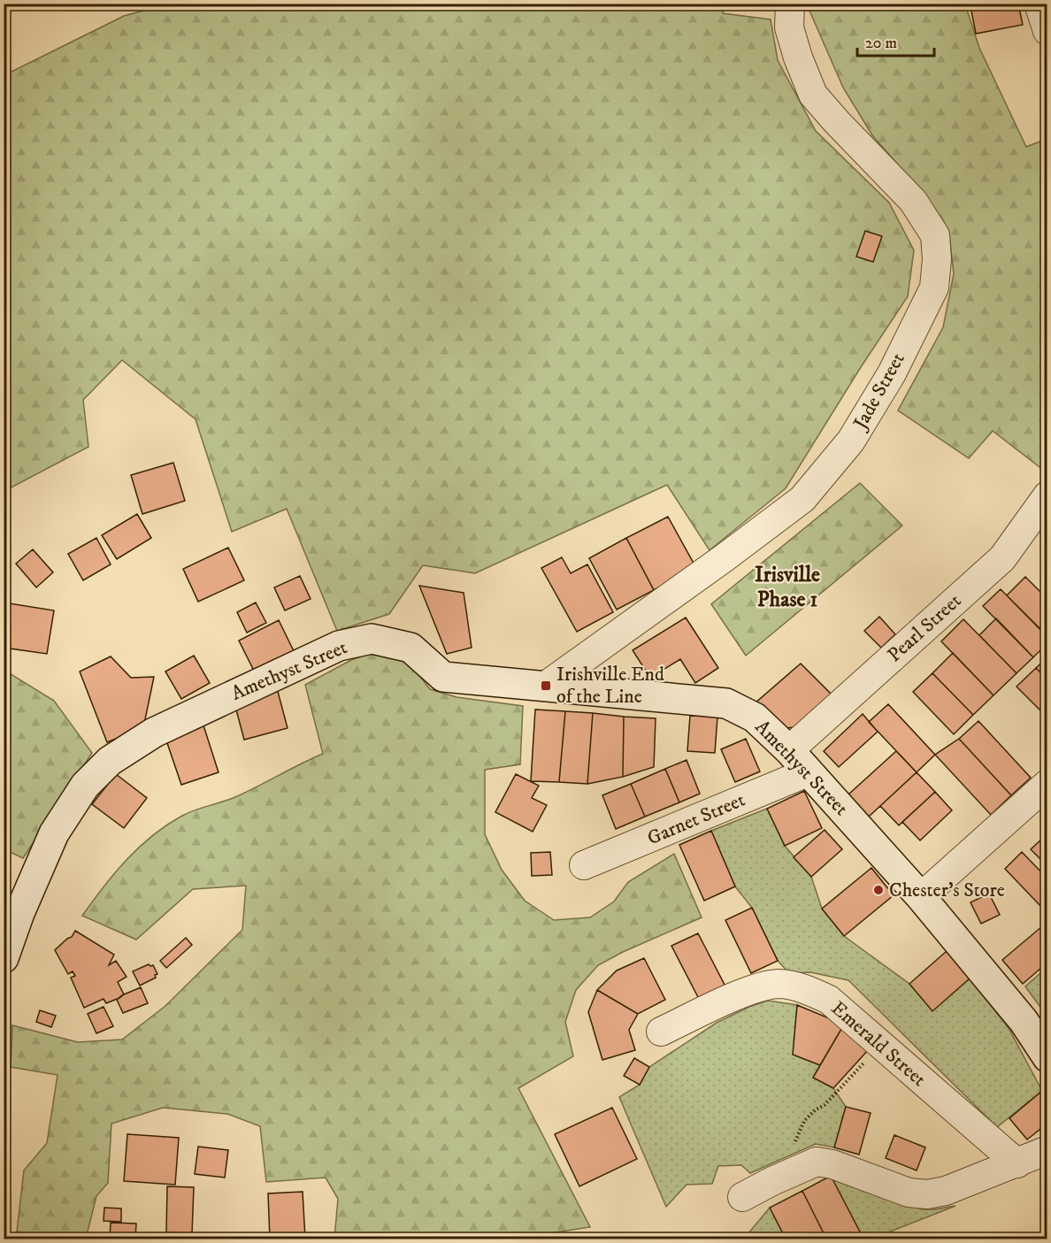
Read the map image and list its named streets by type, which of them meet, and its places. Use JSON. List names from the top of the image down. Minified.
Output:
{"streets":{"street":["Jade Street","Pearl Street","Amethyst Street","Garnet Street","Emerald Street"]},"crossings":[["Jade Street","Amethyst Street"],["Pearl Street","Amethyst Street"],["Amethyst Street","Garnet Street"]],"districts":["Irisville Phase 1"],"places":{"transit":["Irishville End of the Line"],"other":["Chester's Store"]},"scale_bar":"20 m"}
